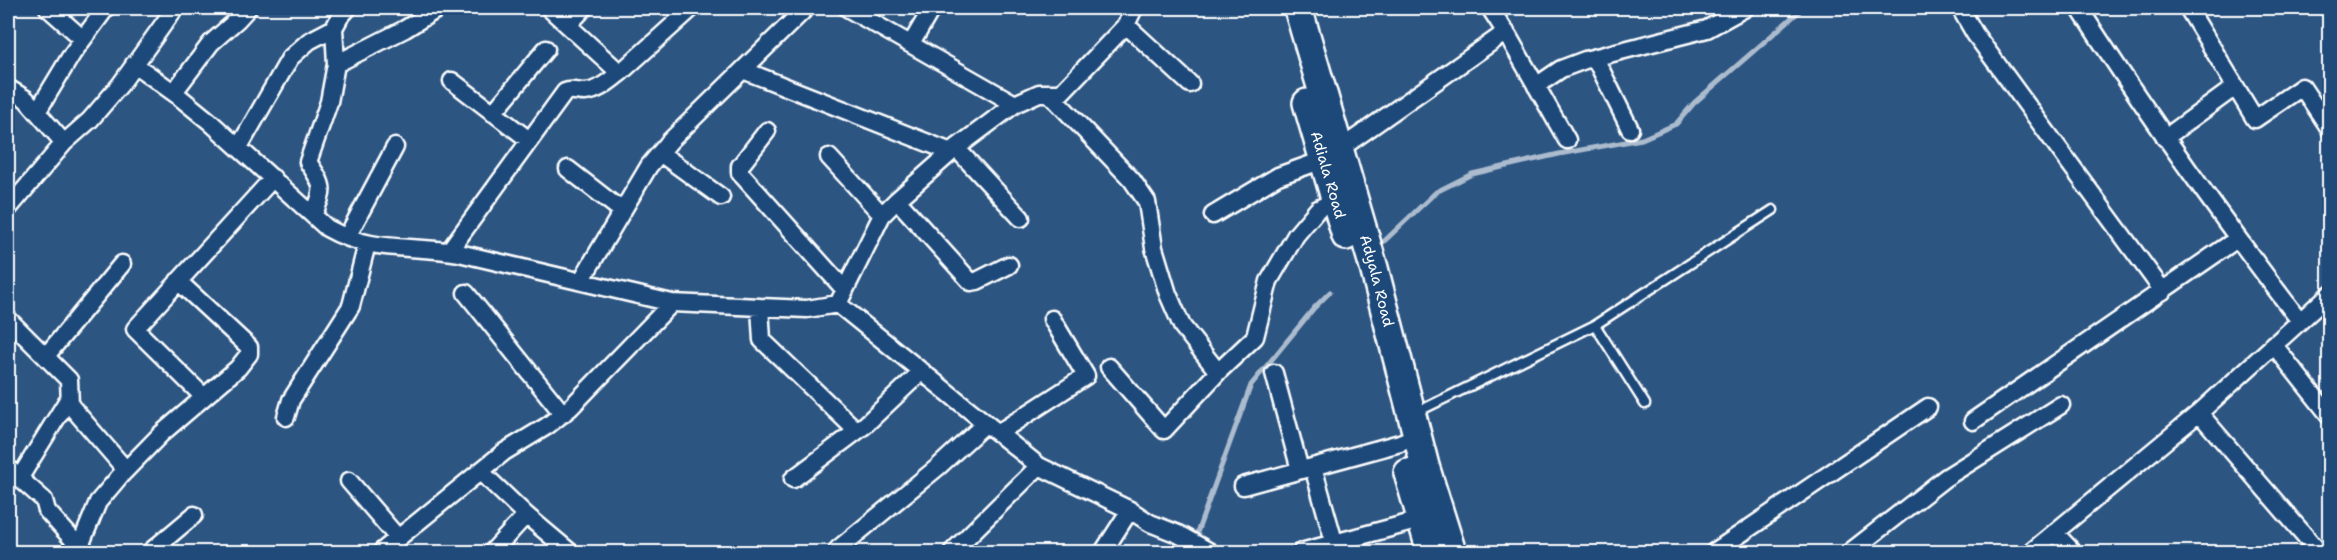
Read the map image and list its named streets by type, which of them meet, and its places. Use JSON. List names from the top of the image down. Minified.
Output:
{"streets":{"main road":["Adiala Road","Adyala Road"]},"crossings":[["Adiala Road","Adyala Road"]]}
